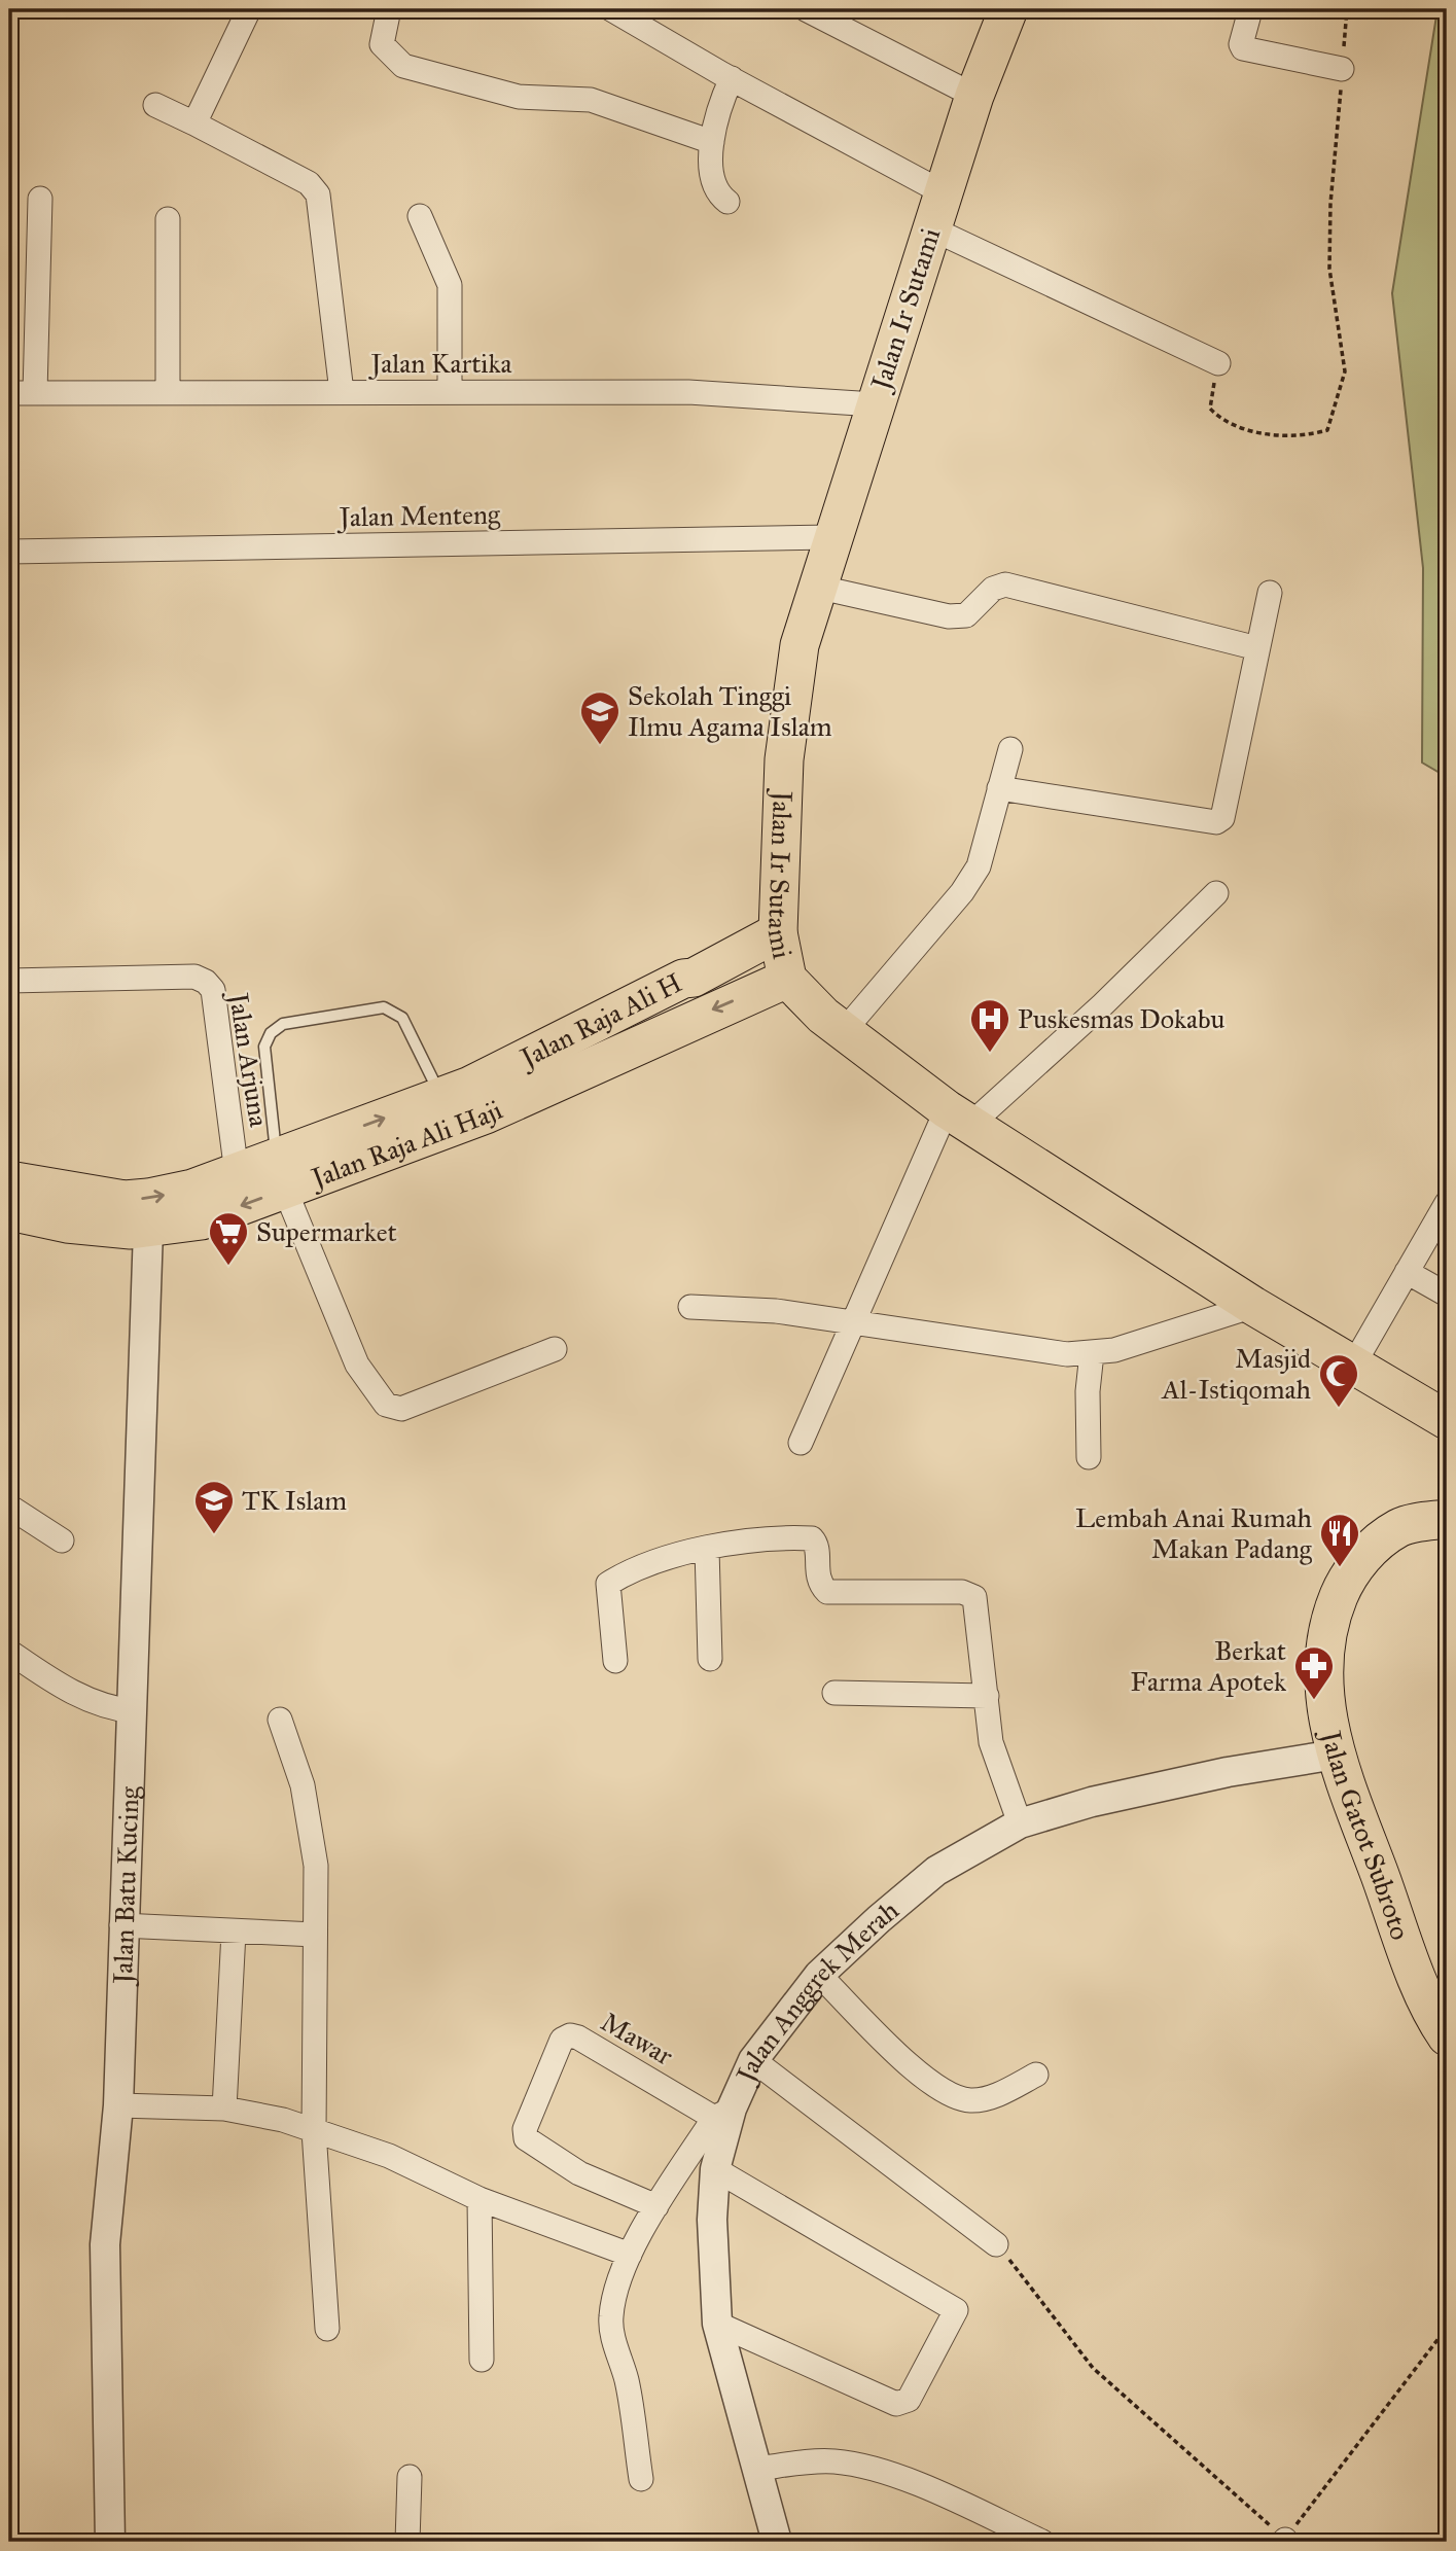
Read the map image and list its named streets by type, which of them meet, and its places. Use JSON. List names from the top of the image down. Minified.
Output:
{"streets":{"main road":["Jalan Ir Sutami","Jalan Raja Ali H","Jalan Raja Ali Haji","Jalan Gatot Subroto"],"street":["Jalan Kartika","Jalan Menteng","Jalan Arjuna","Jalan Batu Kucing","Jalan Anggrek Merah","Mawar"]},"crossings":[["Jalan Ir Sutami","Jalan Kartika"],["Jalan Ir Sutami","Jalan Menteng"],["Jalan Ir Sutami","Jalan Raja Ali H"],["Jalan Ir Sutami","Jalan Raja Ali Haji"],["Jalan Raja Ali H","Jalan Arjuna"],["Jalan Raja Ali H","Jalan Raja Ali Haji"],["Jalan Raja Ali Haji","Jalan Batu Kucing"],["Jalan Gatot Subroto","Jalan Anggrek Merah"],["Jalan Anggrek Merah","Mawar"]],"one_way":["Jalan Raja Ali H","Jalan Raja Ali Haji"],"places":{"school or university":["Sekolah Tinggi Ilmu Agama Islam","TK Islam"],"hospital":["Puskesmas Dokabu"],"supermarket":["Supermarket"],"mosque":["Masjid Al-Istiqomah"],"restaurant":["Lembah Anai Rumah Makan Padang"],"pharmacy":["Berkat Farma Apotek"]}}
